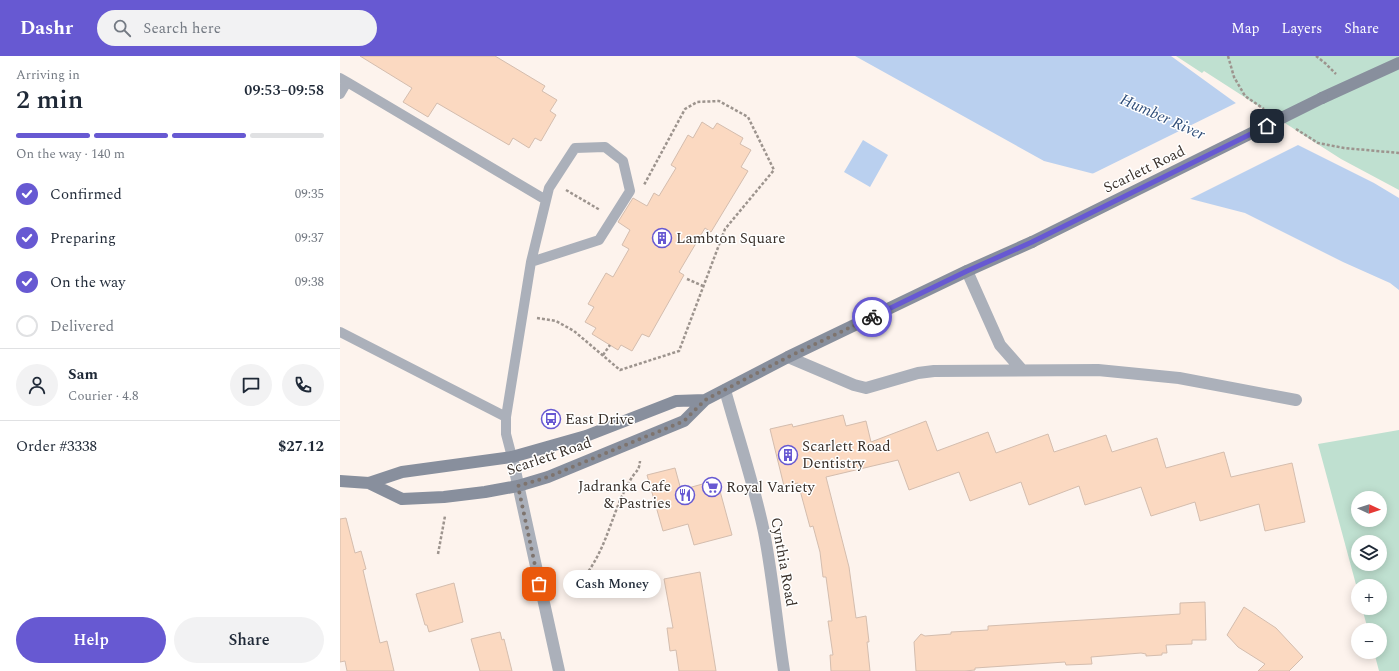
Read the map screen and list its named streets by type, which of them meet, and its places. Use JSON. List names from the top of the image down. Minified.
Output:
{"streets":{"main road":["Scarlett Road"],"street":["Cynthia Road"]},"crossings":[["Scarlett Road","Cynthia Road"]],"water":["Humber River"],"places":{"building":["Lambton Square","Scarlett Road Dentistry"],"bus stop":["East Drive"],"supermarket":["Royal Variety"],"restaurant":["Jadranka Cafe & Pastries"],"other":["Cash Money"]},"north":"right","page":{"header":"Dashr","search":"Search here","nav":["Map","Layers","Share"],"heading":["2 min","Arriving in","09:53–09:58"],"panel":["Sam","Courier · 4.8","Order #3338","$27.12"],"bar":"On the way · 140 m","list":[["Confirmed","09:35"],["Preparing","09:37"],["On the way","09:38"],"Delivered"],"map_buttons":["+","−"],"bubble":"Cash Money","buttons":["Help","Share"]}}
